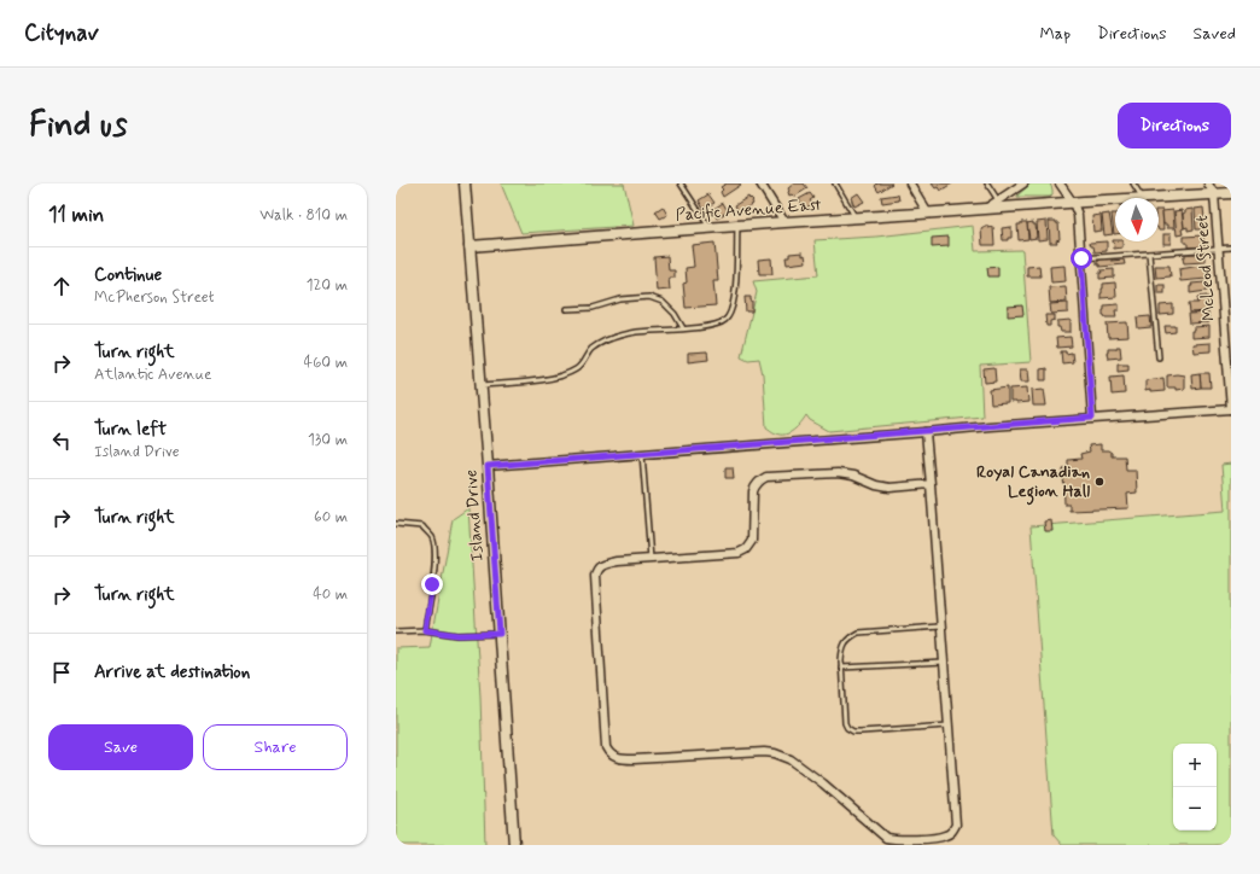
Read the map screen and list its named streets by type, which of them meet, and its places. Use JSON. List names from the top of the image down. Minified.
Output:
{"streets":{"street":["Pacific Avenue East","McLeod Street","Island Drive"]},"crossings":[["Pacific Avenue East","McLeod Street"],["Pacific Avenue East","Island Drive"]],"places":["Royal Canadian Legion Hall"],"north":"bottom","page":{"header":"Citynav","nav":["Map","Directions","Saved"],"buttons":["Directions",["Save","Share"]],"title":"Find us","heading":["11 min","Walk · 810 m"],"list":[["Continue","McPherson Street","120 m"],["Turn right","Atlantic Avenue","460 m"],["Turn left","Island Drive","130 m"],["Turn right","60 m"],["Turn right","40 m"],"Arrive at destination"],"map_buttons":["+","−"]}}
